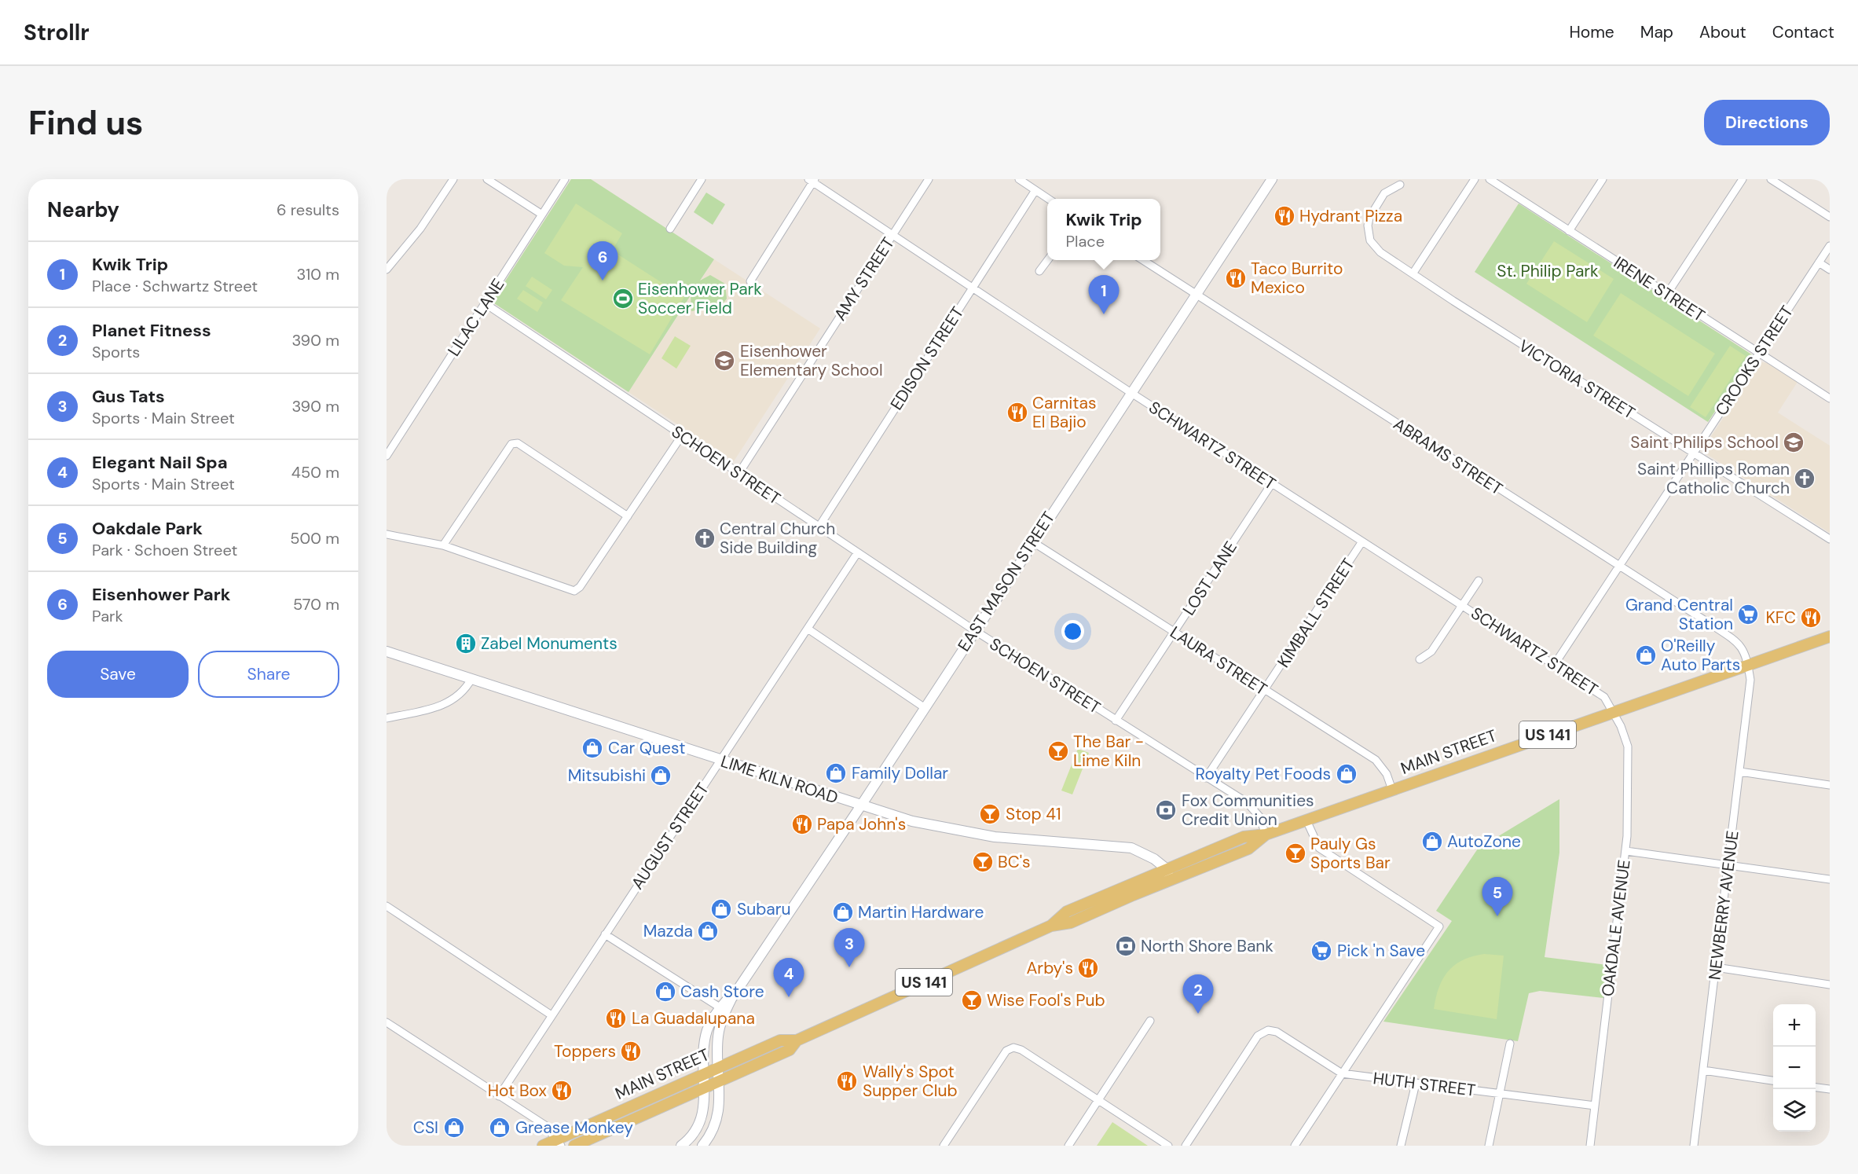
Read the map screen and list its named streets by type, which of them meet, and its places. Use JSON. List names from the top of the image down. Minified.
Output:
{"streets":{"main road":["EAST MASON STREET","US 141","MAIN STREET","LIME KILN ROAD"],"street":["AMY STREET","IRENE STREET","LILAC LANE","EDISON STREET","CROOKS STREET","VICTORIA STREET","SCHWARTZ STREET","ABRAMS STREET","SCHOEN STREET","LOST LANE","KIMBALL STREET","LAURA STREET","AUGUST STREET","NEWBERRY AVENUE","OAKDALE AVENUE","HUTH STREET"]},"crossings":[["AMY STREET","SCHWARTZ STREET"],["AMY STREET","SCHOEN STREET"],["IRENE STREET","CROOKS STREET"],["LILAC LANE","SCHOEN STREET"],["EDISON STREET","SCHWARTZ STREET"],["EDISON STREET","SCHOEN STREET"],["CROOKS STREET","VICTORIA STREET"],["CROOKS STREET","SCHWARTZ STREET"],["CROOKS STREET","ABRAMS STREET"],["SCHWARTZ STREET","LOST LANE"],["SCHWARTZ STREET","EAST MASON STREET"],["SCHWARTZ STREET","KIMBALL STREET"],["SCHWARTZ STREET","MAIN STREET"],["SCHWARTZ STREET","OAKDALE AVENUE"],["ABRAMS STREET","EAST MASON STREET"],["ABRAMS STREET","MAIN STREET"],["ABRAMS STREET","NEWBERRY AVENUE"],["SCHOEN STREET","LOST LANE"],["SCHOEN STREET","EAST MASON STREET"],["SCHOEN STREET","KIMBALL STREET"],["SCHOEN STREET","MAIN STREET"],["SCHOEN STREET","AUGUST STREET"],["LOST LANE","LAURA STREET"],["EAST MASON STREET","LAURA STREET"],["EAST MASON STREET","MAIN STREET"],["EAST MASON STREET","LIME KILN ROAD"],["KIMBALL STREET","LAURA STREET"],["LAURA STREET","MAIN STREET"],["MAIN STREET","LIME KILN ROAD"],["MAIN STREET","NEWBERRY AVENUE"],["MAIN STREET","OAKDALE AVENUE"],["LIME KILN ROAD","AUGUST STREET"],["OAKDALE AVENUE","HUTH STREET"]],"parks":["St. Philip Park"],"places":{"restaurant":["Hydrant Pizza","Taco Burrito Mexico","Carnitas El Bajio","KFC","Papa John's","Arby's","La Guadalupana","Toppers","Wally's Spot Supper Club","Hot Box"],"sports":["Eisenhower Park Soccer Field"],"school or university":["Eisenhower Elementary School","Saint Philips School"],"church":["Saint Phillips Roman Catholic Church","Central Church Side Building"],"supermarket":["Grand Central Station","Pick 'n Save"],"building":["Zabel Monuments"],"shop":["O'Reilly Auto Parts","Car Quest","Family Dollar","Royalty Pet Foods","Mitsubishi","AutoZone","Subaru","Martin Hardware","Mazda","Cash Store","CSI","Grease Monkey"],"bar":["The Bar - Lime Kiln","Stop 41","Pauly Gs Sports Bar","BC's","Wise Fool's Pub"],"bank":["Fox Communities Credit Union","North Shore Bank"]},"page":{"header":"Strollr","nav":["Home","Map","About","Contact"],"buttons":["Directions",["Save","Share"]],"title":"Find us","heading":["Nearby","6 results"],"popup":["Kwik Trip","Place"],"list":[{"mark":"1","name":"Kwik Trip","note":"Place · Schwartz Street","value":"310 m"},{"mark":"2","name":"Planet Fitness","note":"Sports","value":"390 m"},{"mark":"3","name":"Gus Tats","note":"Sports · Main Street","value":"390 m"},{"mark":"4","name":"Elegant Nail Spa","note":"Sports · Main Street","value":"450 m"},{"mark":"5","name":"Oakdale Park","note":"Park · Schoen Street","value":"500 m"},{"mark":"6","name":"Eisenhower Park","note":"Park","value":"570 m"}],"pins":["6","1","5","3","4","2"],"map_buttons":["+","−"]}}
